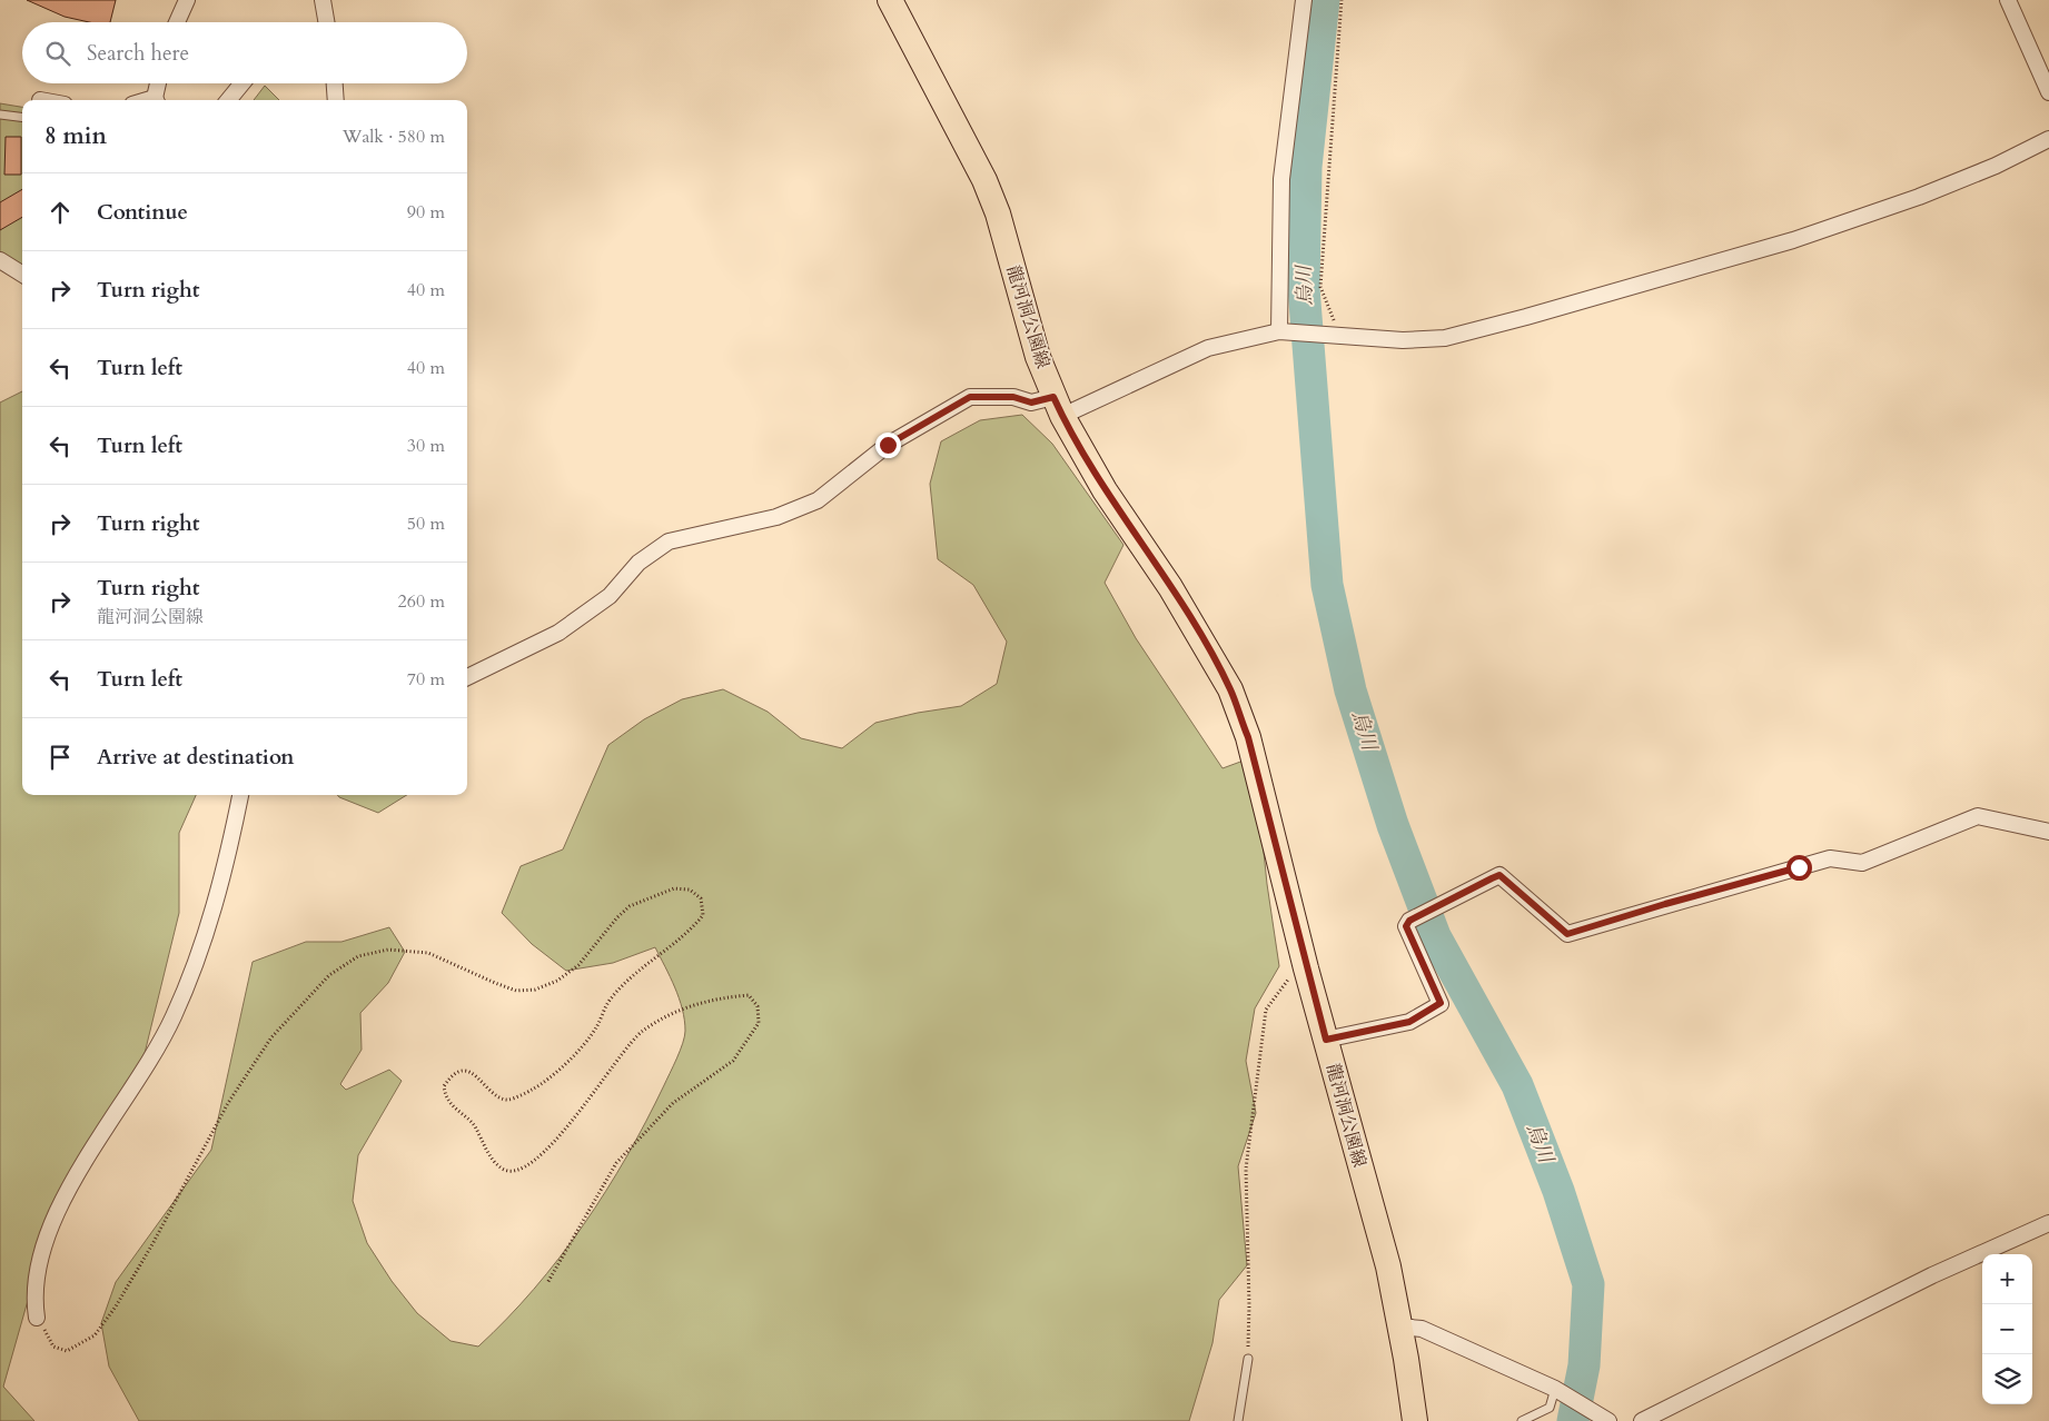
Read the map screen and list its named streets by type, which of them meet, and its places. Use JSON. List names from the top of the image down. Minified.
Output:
{"streets":{"main road":["龍河洞公園線"]},"water":["烏川"],"page":{"search":"Search here","heading":["8 min","Walk · 580 m"],"list":[["Continue","90 m"],["Turn right","40 m"],["Turn left","40 m"],["Turn left","30 m"],["Turn right","50 m"],["Turn right","龍河洞公園線","260 m"],["Turn left","70 m"],"Arrive at destination"],"map_buttons":["+","−"]}}
